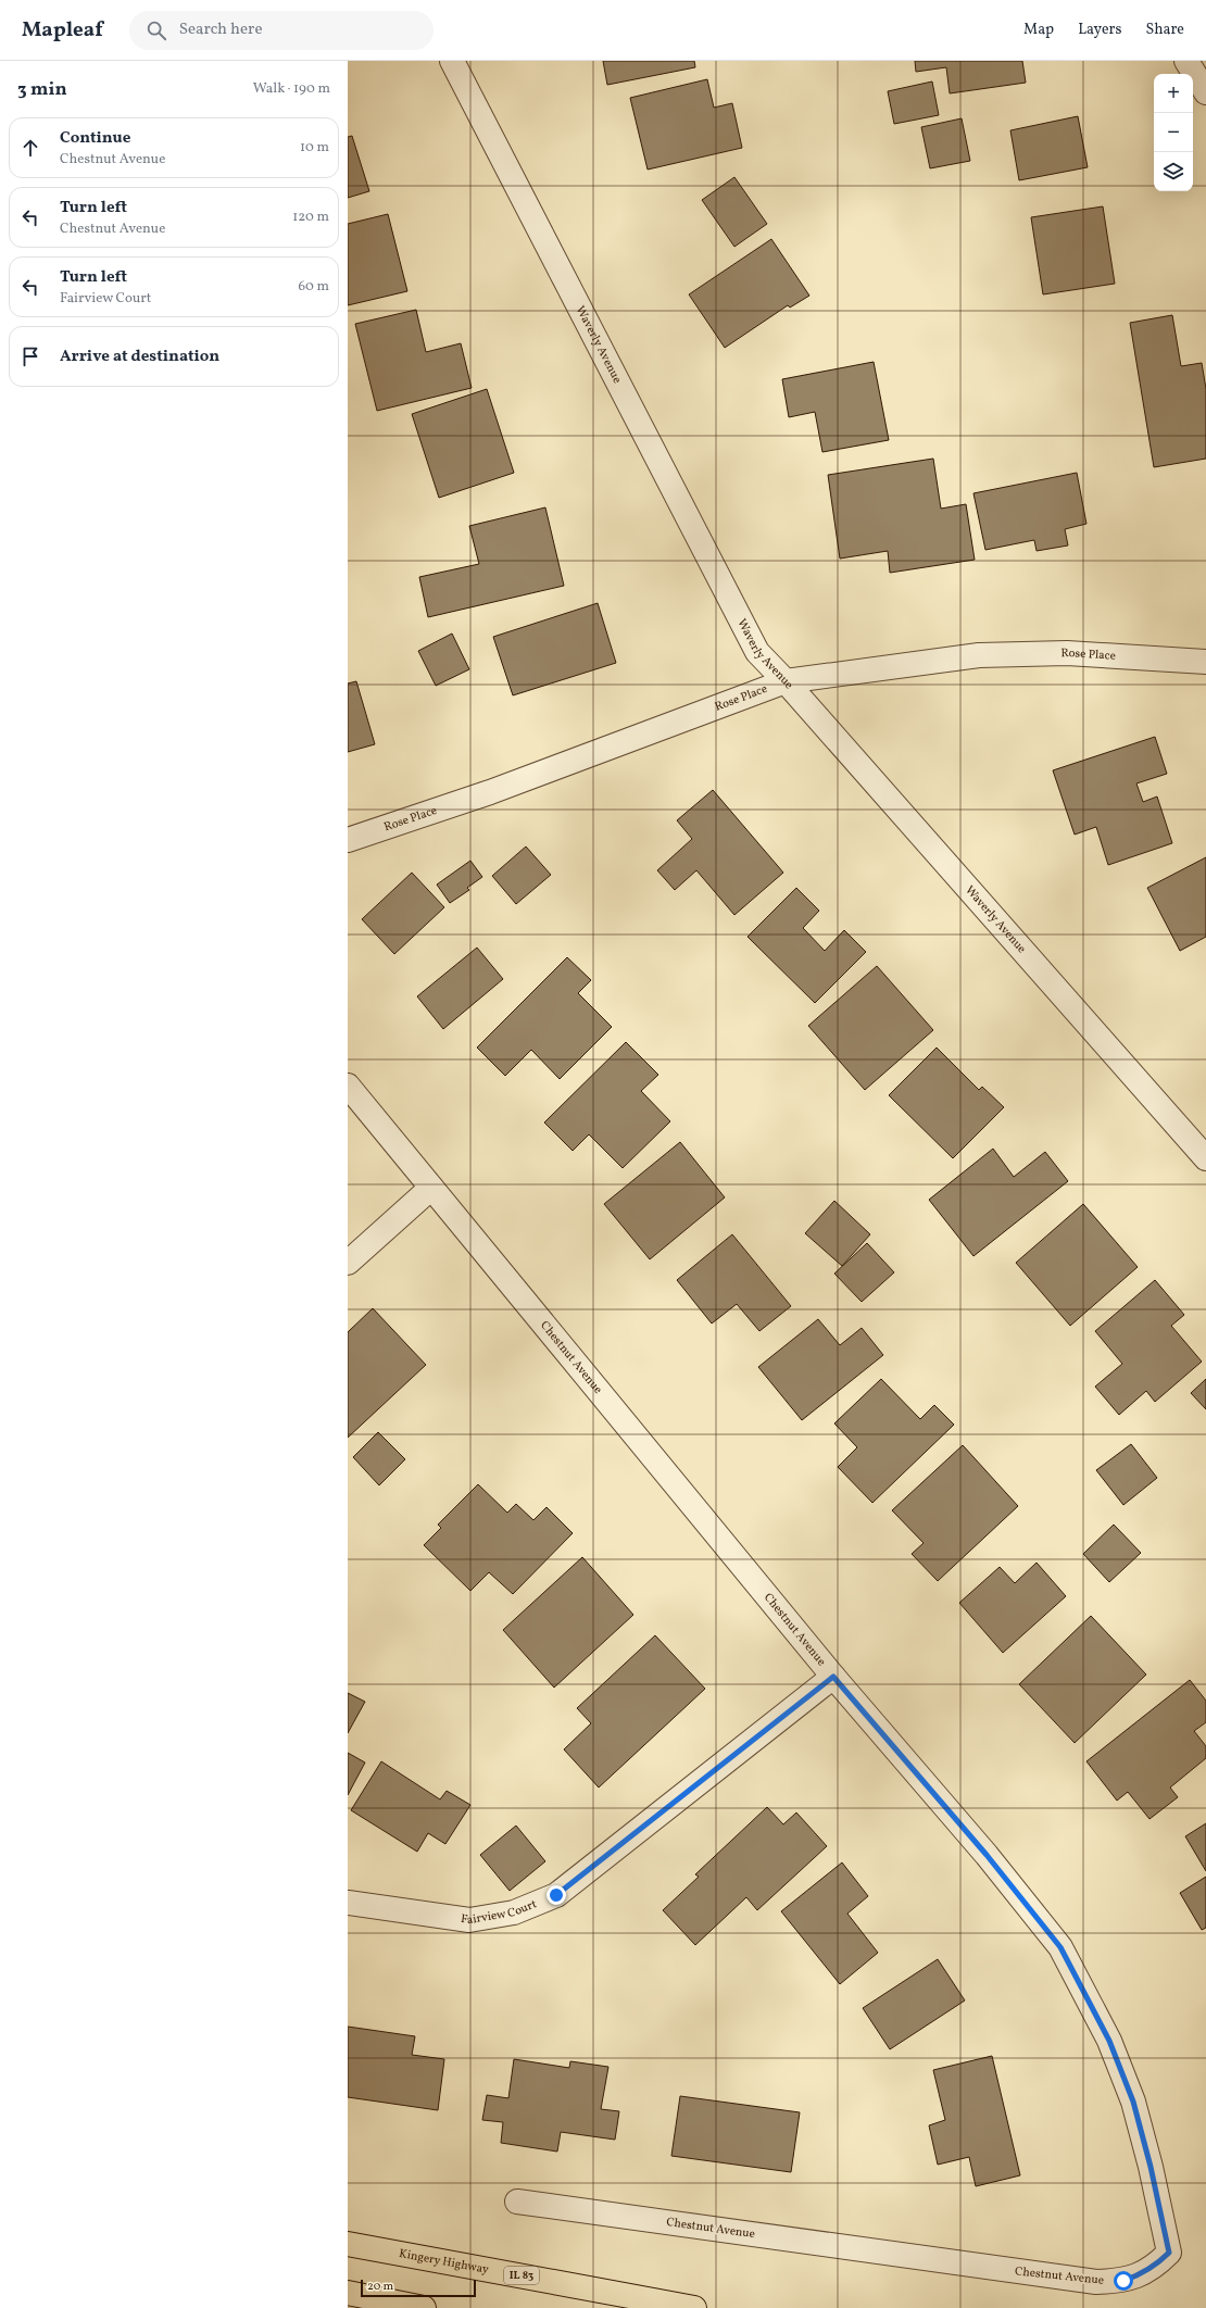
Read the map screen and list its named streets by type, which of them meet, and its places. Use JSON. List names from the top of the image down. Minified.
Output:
{"streets":{"highway":["Kingery Highway","IL 83"],"street":["Waverly Avenue","Rose Place","Chestnut Avenue","Fairview Court"]},"crossings":[["Waverly Avenue","Rose Place"],["Chestnut Avenue","Fairview Court"]],"scale_bar":"20 m","page":{"header":"Mapleaf","search":"Search here","nav":["Map","Layers","Share"],"heading":["3 min","Walk · 190 m"],"map_buttons":["+","−"],"list":[["Continue","Chestnut Avenue","10 m"],["Turn left","Chestnut Avenue","120 m"],["Turn left","Fairview Court","60 m"],"Arrive at destination"],"scale":"20 m"}}
